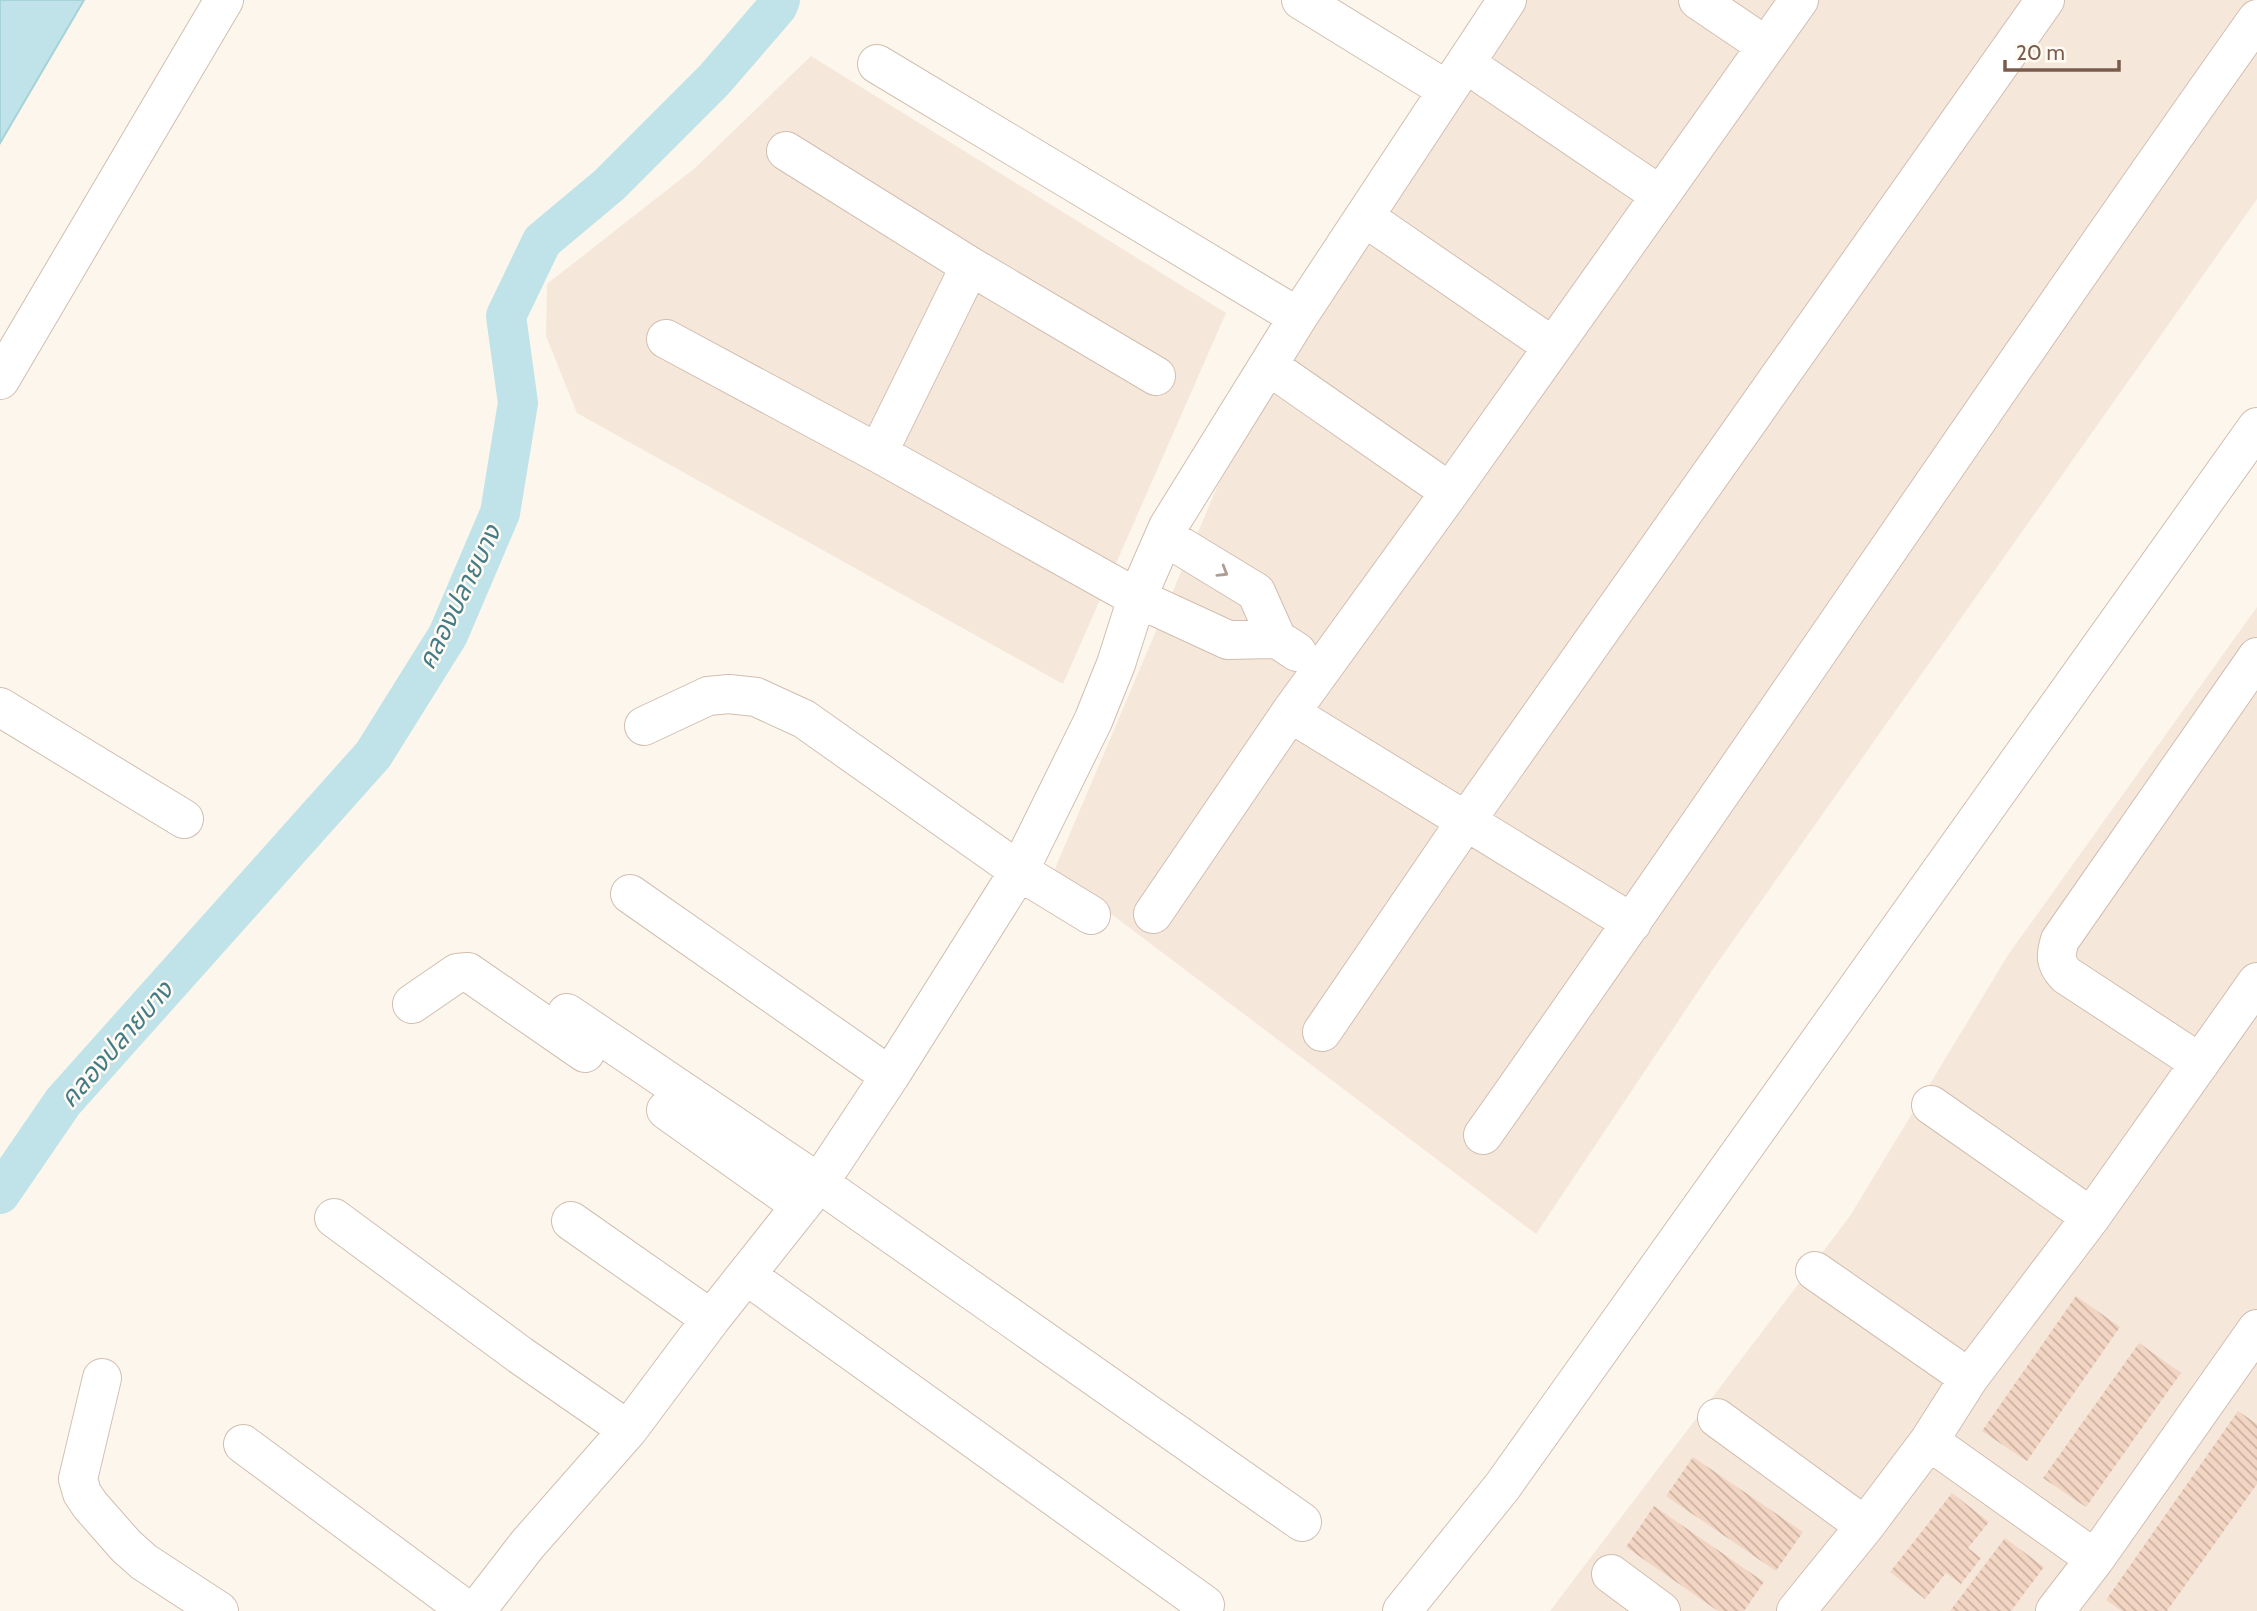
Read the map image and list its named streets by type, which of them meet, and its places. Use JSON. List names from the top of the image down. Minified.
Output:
{"water":["คลองปลายบาง"],"scale_bar":"20 m"}
